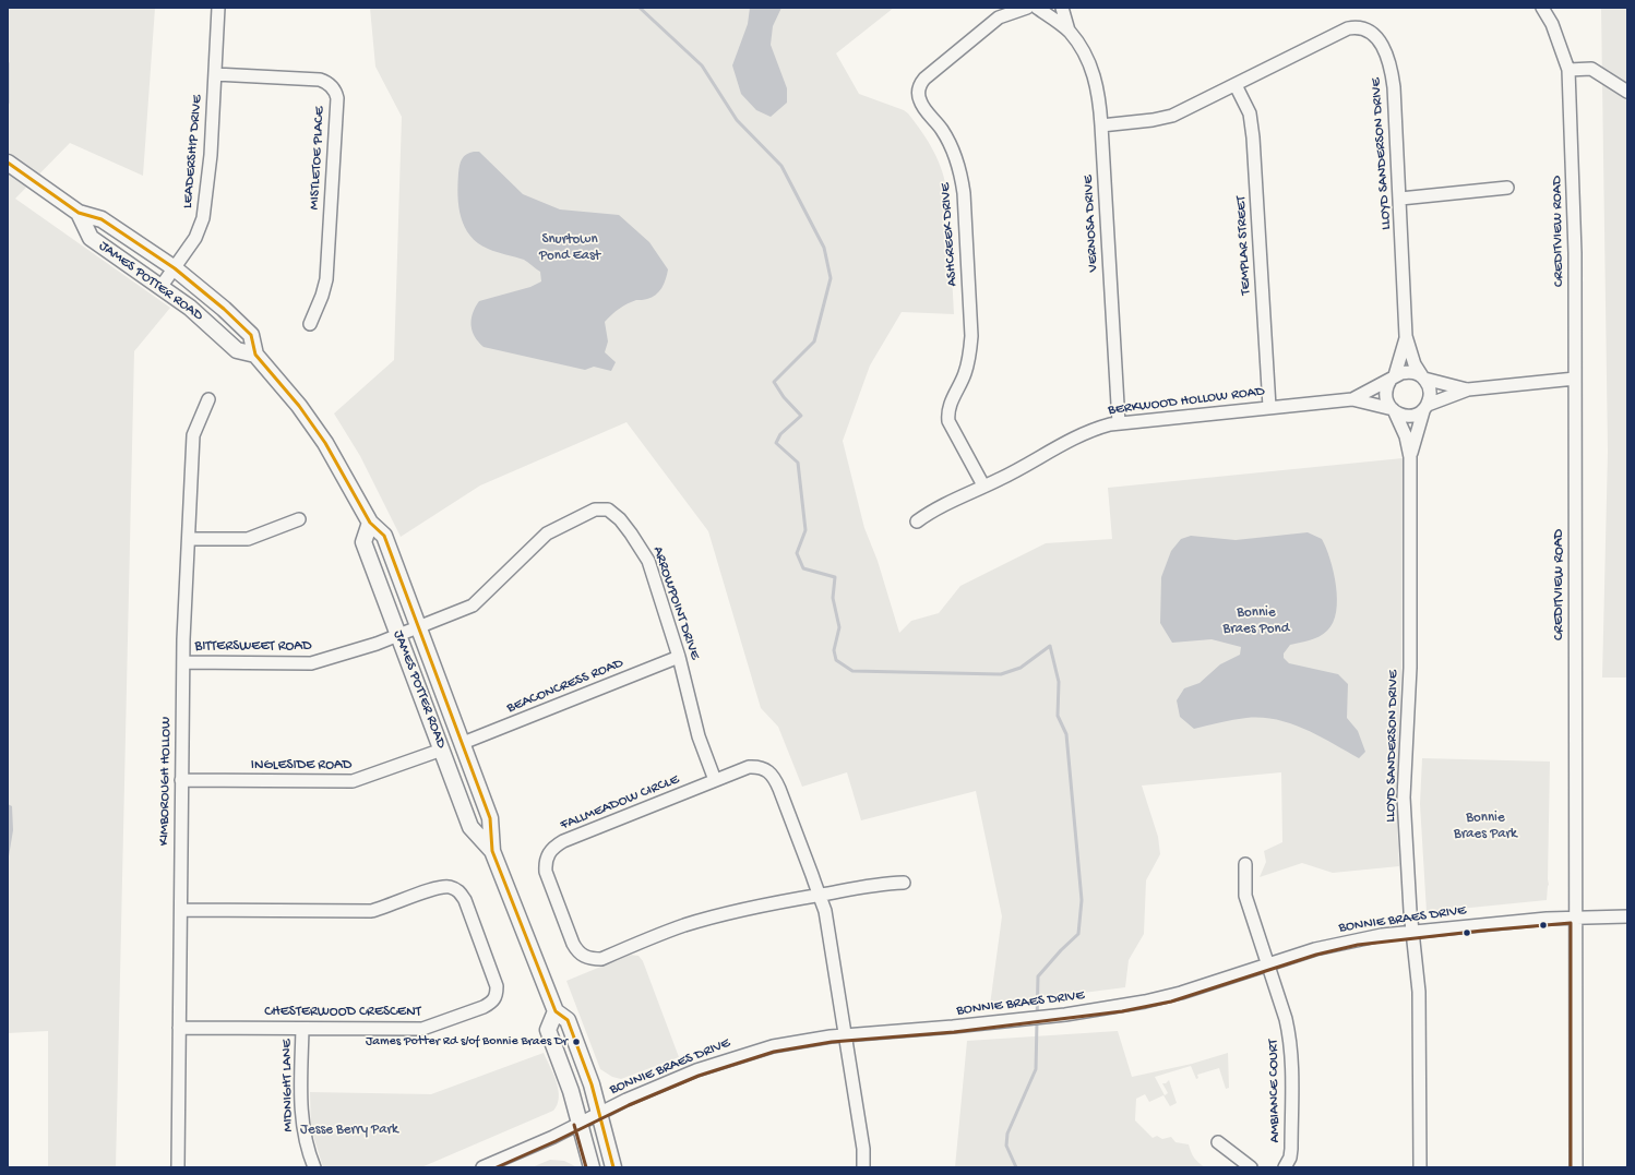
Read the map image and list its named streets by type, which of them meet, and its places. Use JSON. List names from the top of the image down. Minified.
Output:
{"streets":{"main road":["JAMES POTTER ROAD"],"street":["LEADERSHIP DRIVE","LLOYD SANDERSON DRIVE","MISTLETOE PLACE","VERNOSA DRIVE","CREDITVIEW ROAD","ASHCREEK DRIVE","TEMPLAR STREET","BERKWOOD HOLLOW ROAD","ARROWPOINT DRIVE","BITTERSWEET ROAD","BEACONCRESS ROAD","INGLESIDE ROAD","KIMBOROUGH HOLLOW","FALLMEADOW CIRCLE","BONNIE BRAES DRIVE","CHESTERWOOD CRESCENT","MIDNIGHT LANE","AMBIANCE COURT"]},"crossings":[["LEADERSHIP DRIVE","MISTLETOE PLACE"],["LEADERSHIP DRIVE","JAMES POTTER ROAD"],["LLOYD SANDERSON DRIVE","VERNOSA DRIVE"],["LLOYD SANDERSON DRIVE","TEMPLAR STREET"],["LLOYD SANDERSON DRIVE","BERKWOOD HOLLOW ROAD"],["LLOYD SANDERSON DRIVE","BONNIE BRAES DRIVE"],["VERNOSA DRIVE","BERKWOOD HOLLOW ROAD"],["CREDITVIEW ROAD","BONNIE BRAES DRIVE"],["ASHCREEK DRIVE","BERKWOOD HOLLOW ROAD"],["TEMPLAR STREET","BERKWOOD HOLLOW ROAD"],["JAMES POTTER ROAD","ARROWPOINT DRIVE"],["JAMES POTTER ROAD","BITTERSWEET ROAD"],["JAMES POTTER ROAD","BEACONCRESS ROAD"],["JAMES POTTER ROAD","INGLESIDE ROAD"],["JAMES POTTER ROAD","BONNIE BRAES DRIVE"],["ARROWPOINT DRIVE","BITTERSWEET ROAD"],["ARROWPOINT DRIVE","BEACONCRESS ROAD"],["ARROWPOINT DRIVE","FALLMEADOW CIRCLE"],["BITTERSWEET ROAD","KIMBOROUGH HOLLOW"],["INGLESIDE ROAD","KIMBOROUGH HOLLOW"],["KIMBOROUGH HOLLOW","CHESTERWOOD CRESCENT"],["FALLMEADOW CIRCLE","BONNIE BRAES DRIVE"],["BONNIE BRAES DRIVE","AMBIANCE COURT"],["CHESTERWOOD CRESCENT","MIDNIGHT LANE"]],"parks":["Snurtown Pond East","Bonnie Braes Pond","Bonnie Braes Park","Jesse Berry Park"],"places":["James Potter Rd s/of Bonnie Braes Dr"]}
